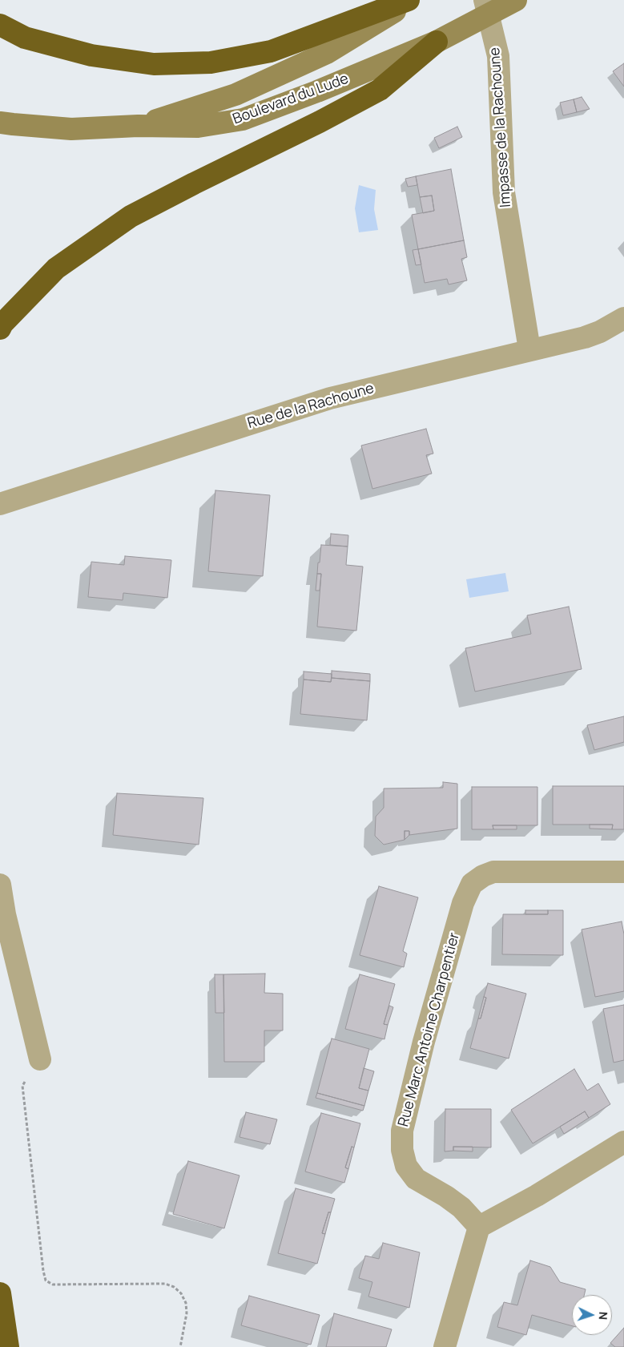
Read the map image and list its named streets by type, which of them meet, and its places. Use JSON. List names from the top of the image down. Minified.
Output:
{"streets":{"main road":["Boulevard du Lude"],"street":["Impasse de la Rachoune","Rue de la Rachoune","Rue Marc Antoine Charpentier"]},"crossings":[["Impasse de la Rachoune","Rue de la Rachoune"]],"north":"right"}
